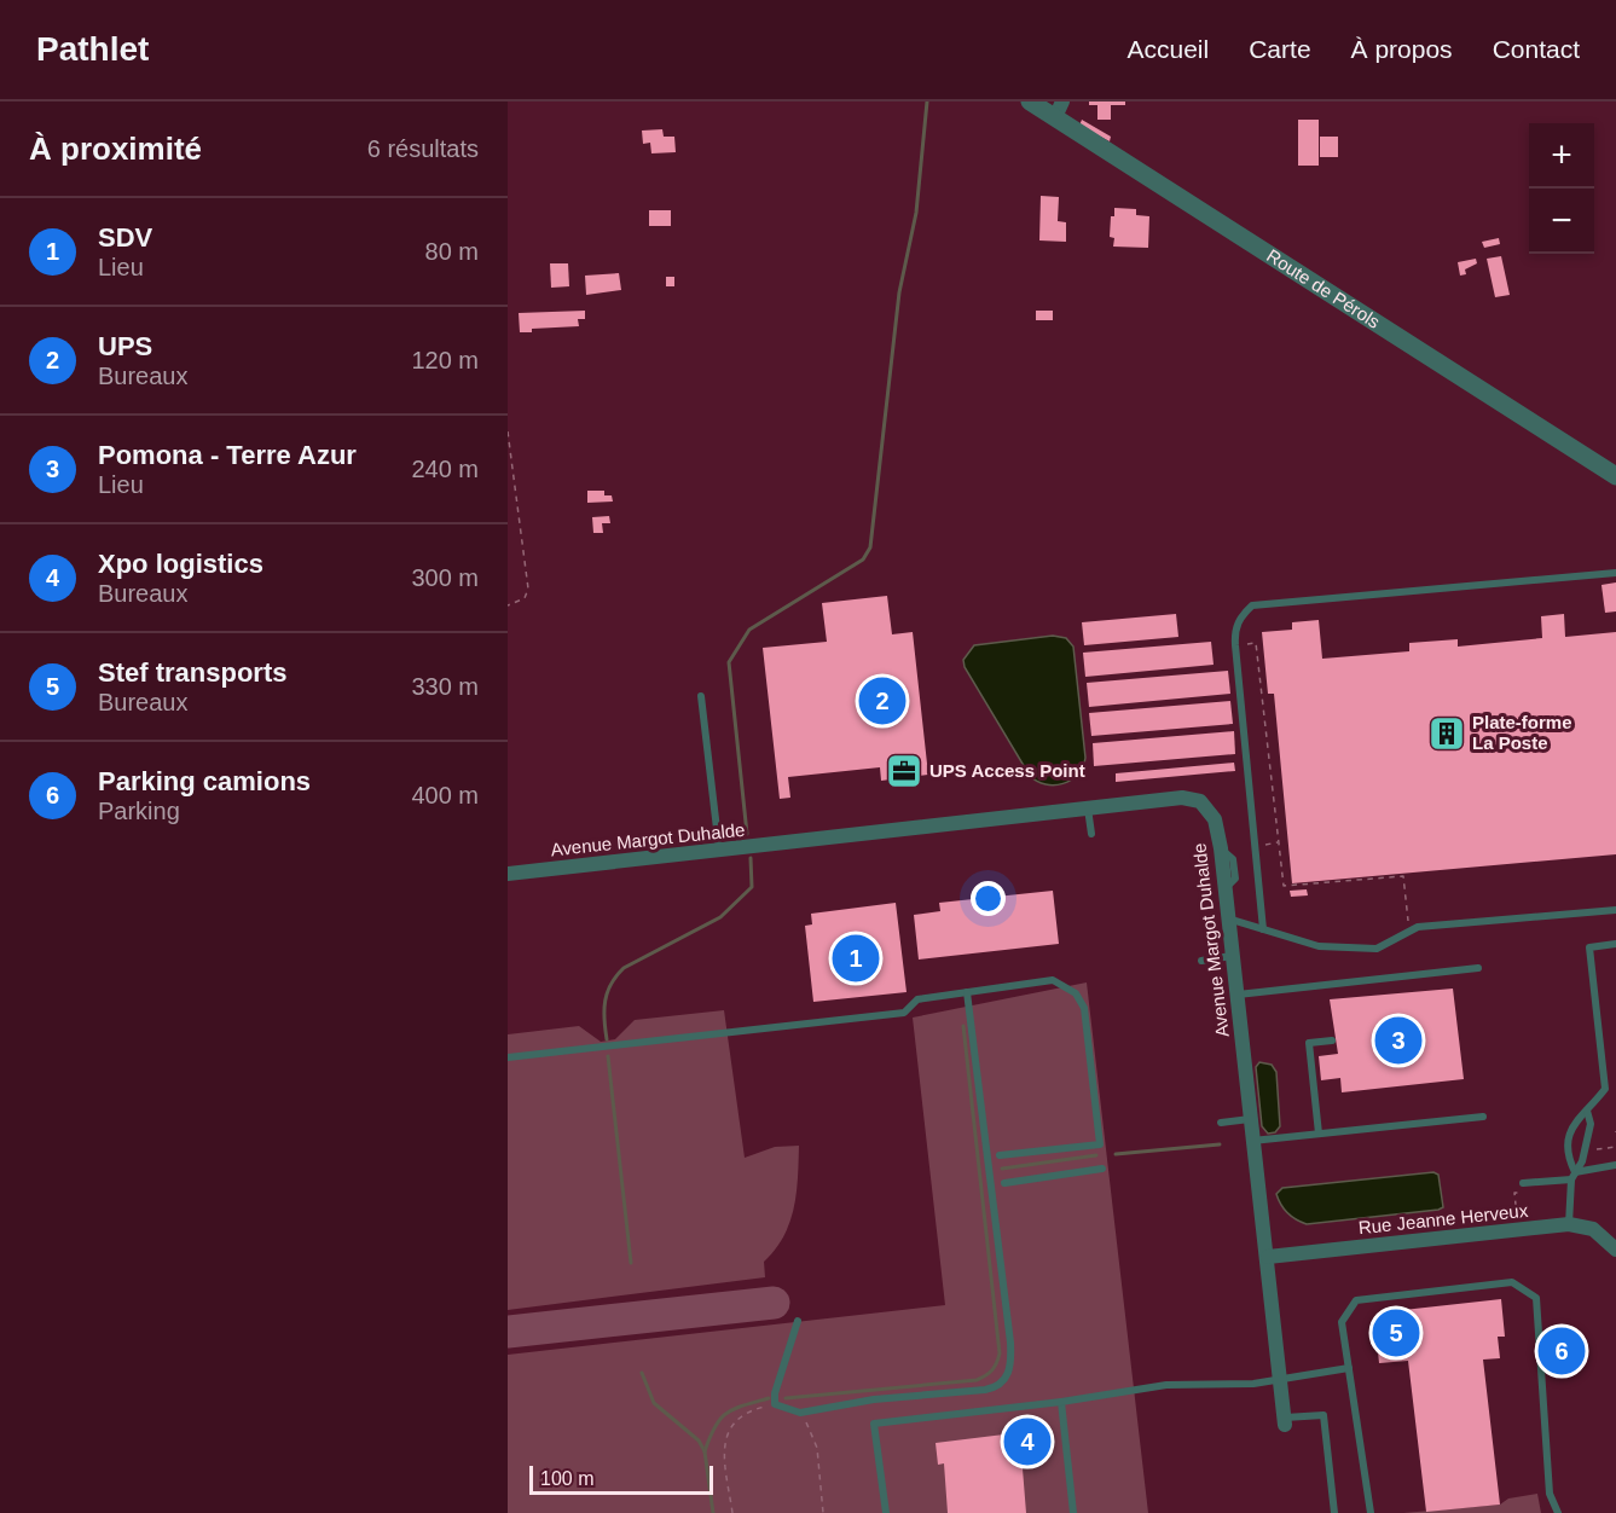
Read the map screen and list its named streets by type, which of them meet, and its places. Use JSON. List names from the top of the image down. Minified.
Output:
{"streets":{"street":["Route de Pérols","Avenue Margot Duhalde","Rue Jeanne Herveux"]},"crossings":[["Avenue Margot Duhalde","Rue Jeanne Herveux"]],"places":{"building":["Plate-forme La Poste"],"office":["UPS Access Point"]},"scale_bar":"100 m","page":{"header":"Pathlet","nav":["Accueil","Carte","À propos","Contact"],"heading":["À proximité","6 résultats"],"map_buttons":["+","−"],"list":[{"mark":"1","name":"SDV","note":"Lieu","value":"80 m"},{"mark":"2","name":"UPS","note":"Bureaux","value":"120 m"},{"mark":"3","name":"Pomona - Terre Azur","note":"Lieu","value":"240 m"},{"mark":"4","name":"Xpo logistics","note":"Bureaux","value":"300 m"},{"mark":"5","name":"Stef transports","note":"Bureaux","value":"330 m"},{"mark":"6","name":"Parking camions","note":"Parking","value":"400 m"}],"pins":["2","1","3","5","6","4"],"scale":"100 m"}}
